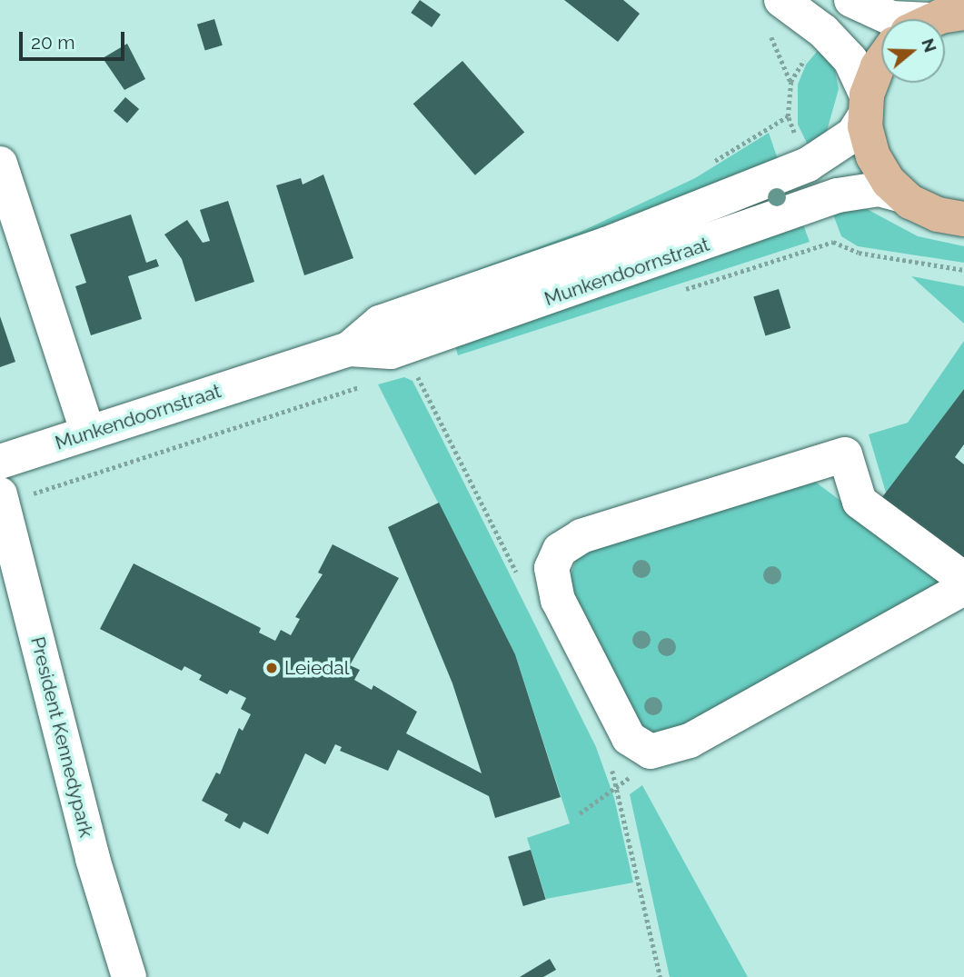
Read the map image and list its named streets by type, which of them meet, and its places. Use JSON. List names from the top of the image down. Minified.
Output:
{"streets":{"street":["Munkendoornstraat","President Kennedypark"]},"places":["Leiedal"],"scale_bar":"20 m","north":"right"}
